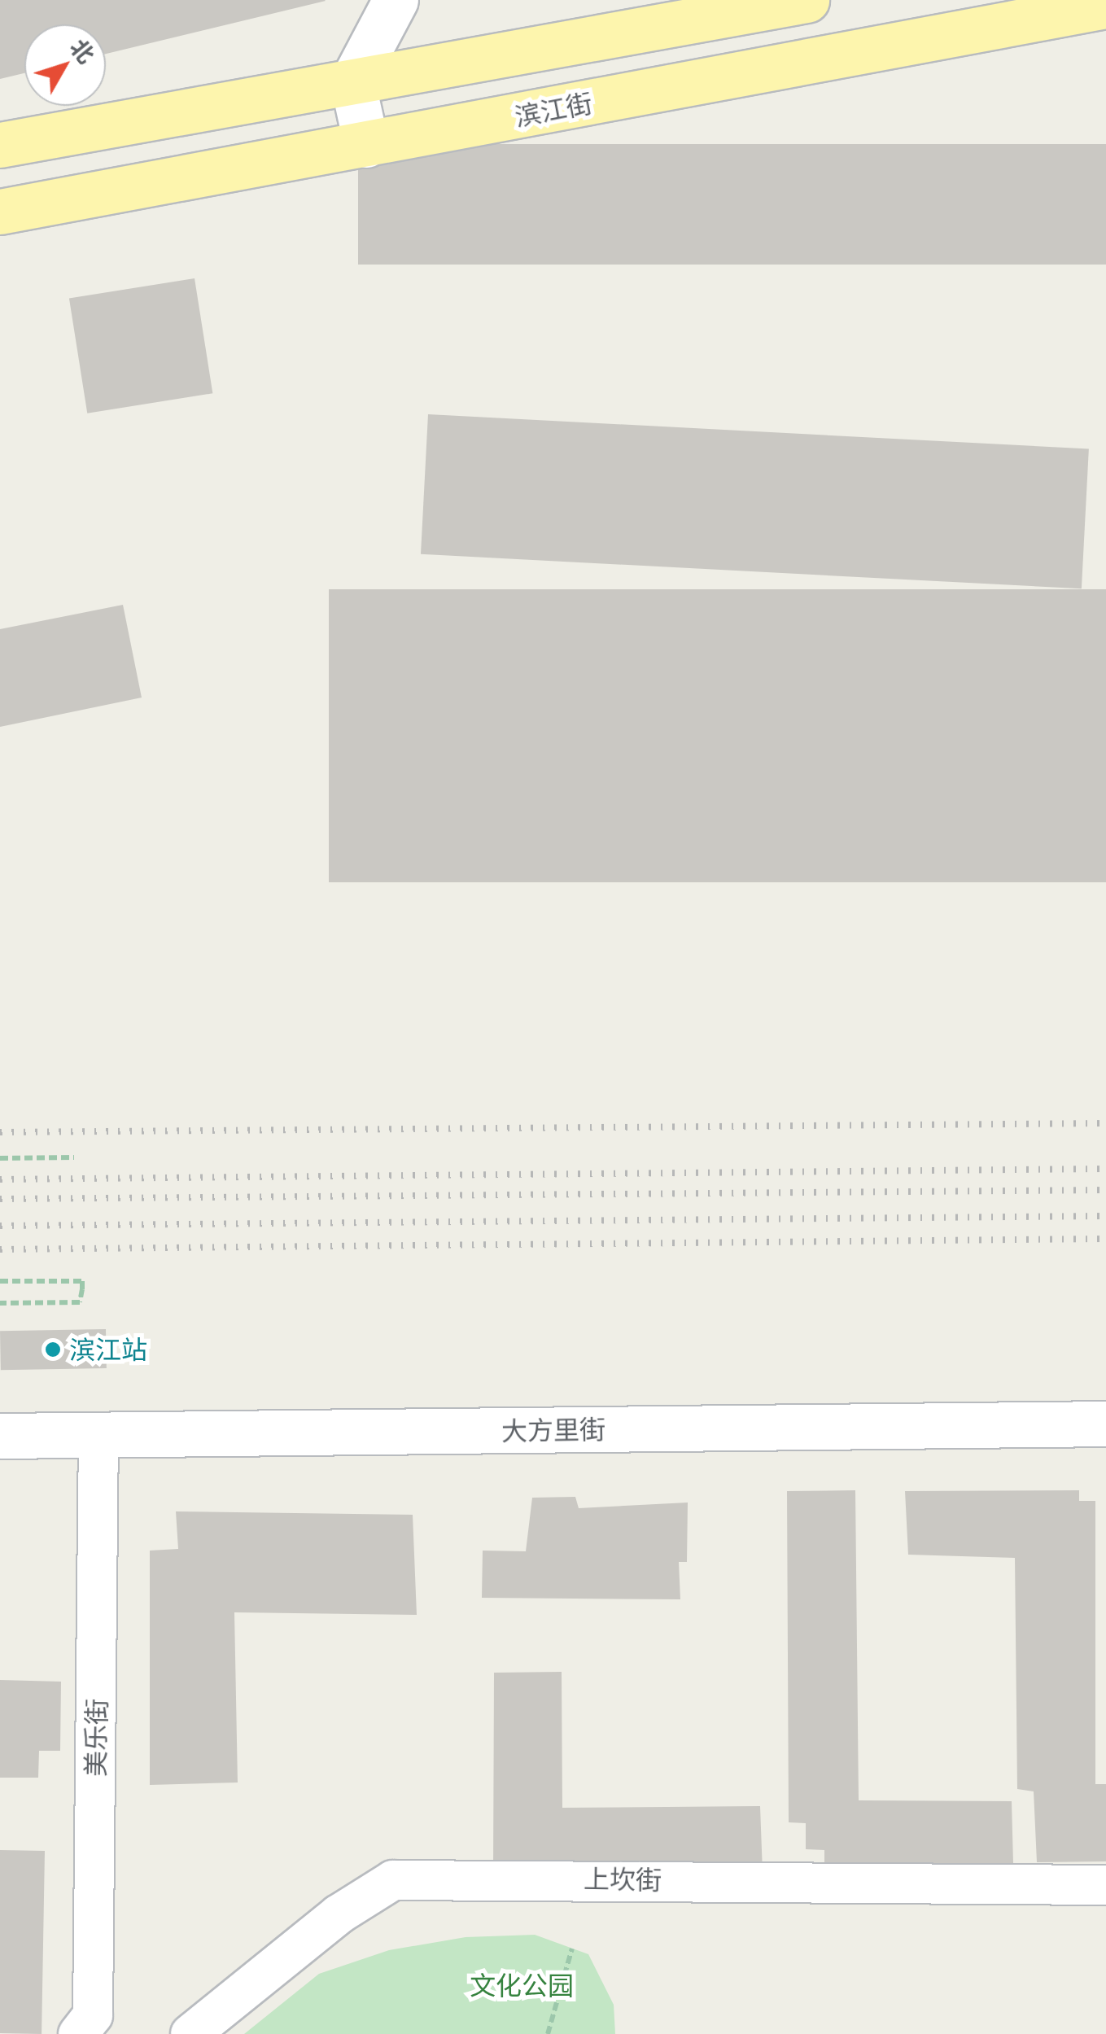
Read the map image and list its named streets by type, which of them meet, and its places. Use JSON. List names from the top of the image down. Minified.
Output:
{"streets":{"main road":["滨江街","大方里街"],"street":["美乐街","上坎街"]},"crossings":[["大方里街","美乐街"]],"parks":["文化公园"],"places":["滨江站"],"north":"top right"}
